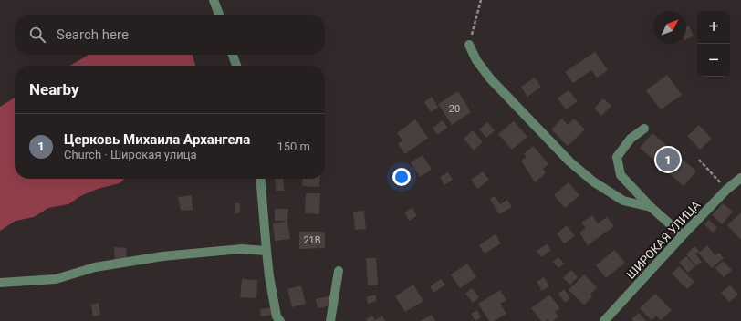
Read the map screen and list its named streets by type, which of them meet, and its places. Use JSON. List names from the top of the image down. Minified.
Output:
{"streets":{"street":["ШИРОКАЯ УЛИЦА"]},"house_numbers":["20","21В"],"north":"top right","page":{"map_buttons":["+","−"],"search":"Search here","heading":"Nearby","list":[{"mark":"1","name":"Церковь Михаила Архангела","note":"Church · Широкая улица","value":"150 m"}],"pins":"1"}}
